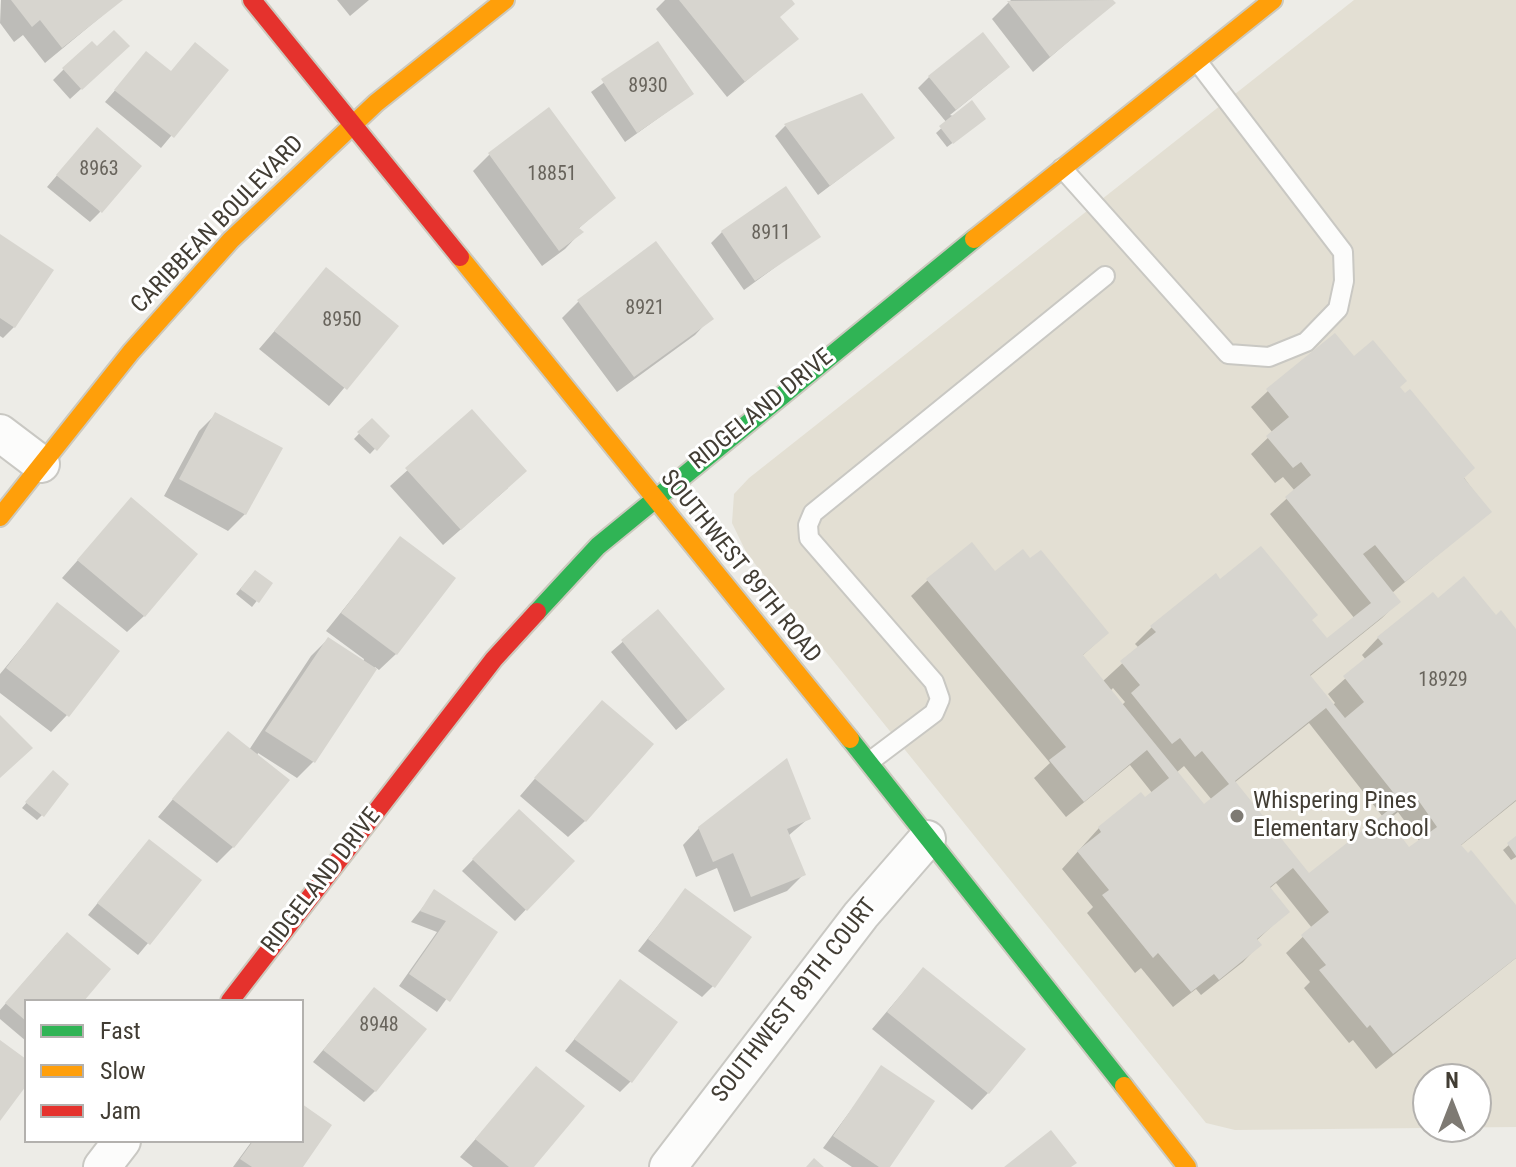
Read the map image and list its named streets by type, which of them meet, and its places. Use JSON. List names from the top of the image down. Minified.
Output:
{"streets":{"street":["CARIBBEAN BOULEVARD","RIDGELAND DRIVE","SOUTHWEST 89TH ROAD","SOUTHWEST 89TH COURT"]},"crossings":[["CARIBBEAN BOULEVARD","SOUTHWEST 89TH ROAD"],["RIDGELAND DRIVE","SOUTHWEST 89TH ROAD"],["SOUTHWEST 89TH ROAD","SOUTHWEST 89TH COURT"]],"places":["Whispering Pines Elementary School"],"house_numbers":["8930","8963","18851","8911","8921","8950","18929","8948"],"legend":["Fast","Slow","Jam"],"north":"top"}
